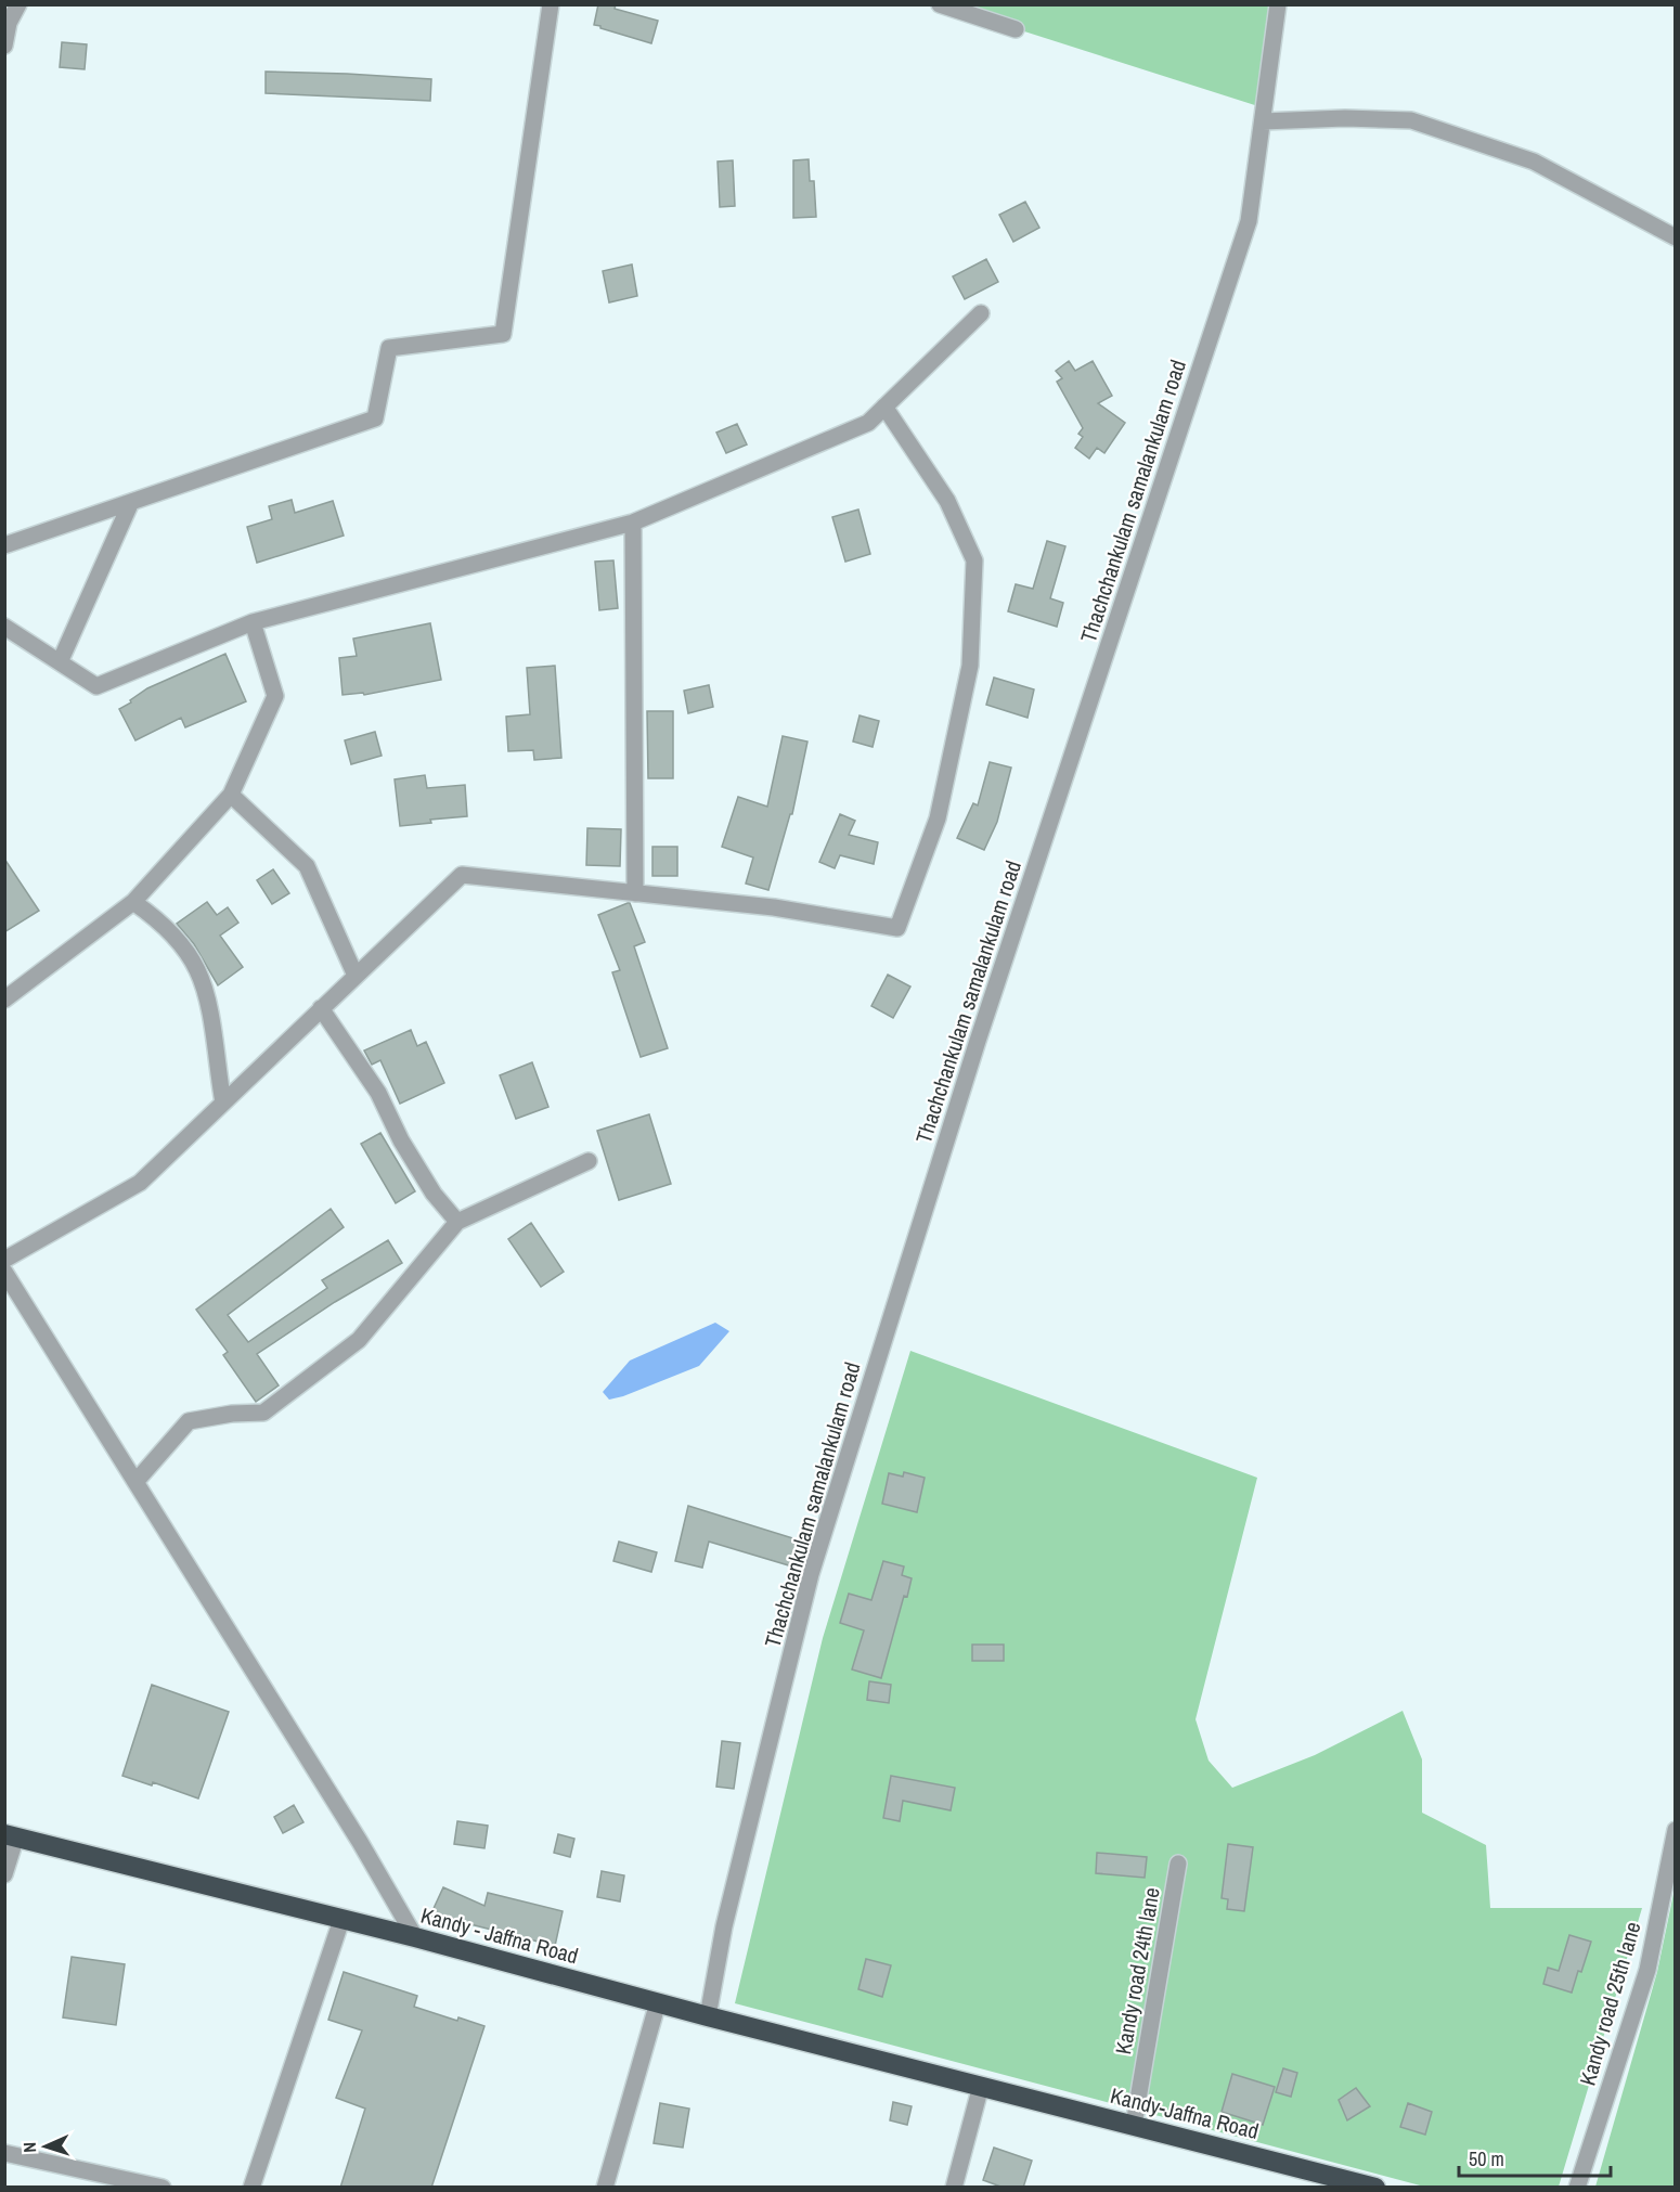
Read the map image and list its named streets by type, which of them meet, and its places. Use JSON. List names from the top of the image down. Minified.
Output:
{"streets":{"highway":["Kandy - Jaffna Road","Kandy-Jaffna Road"],"street":["Thachchankulam samalankulam road","Kandy road 24th lane","Kandy road 25th lane"]},"crossings":[["Thachchankulam samalankulam road","Kandy - Jaffna Road"],["Kandy - Jaffna Road","Kandy-Jaffna Road"],["Kandy road 24th lane","Kandy-Jaffna Road"]],"scale_bar":"50 m","north":"left"}
